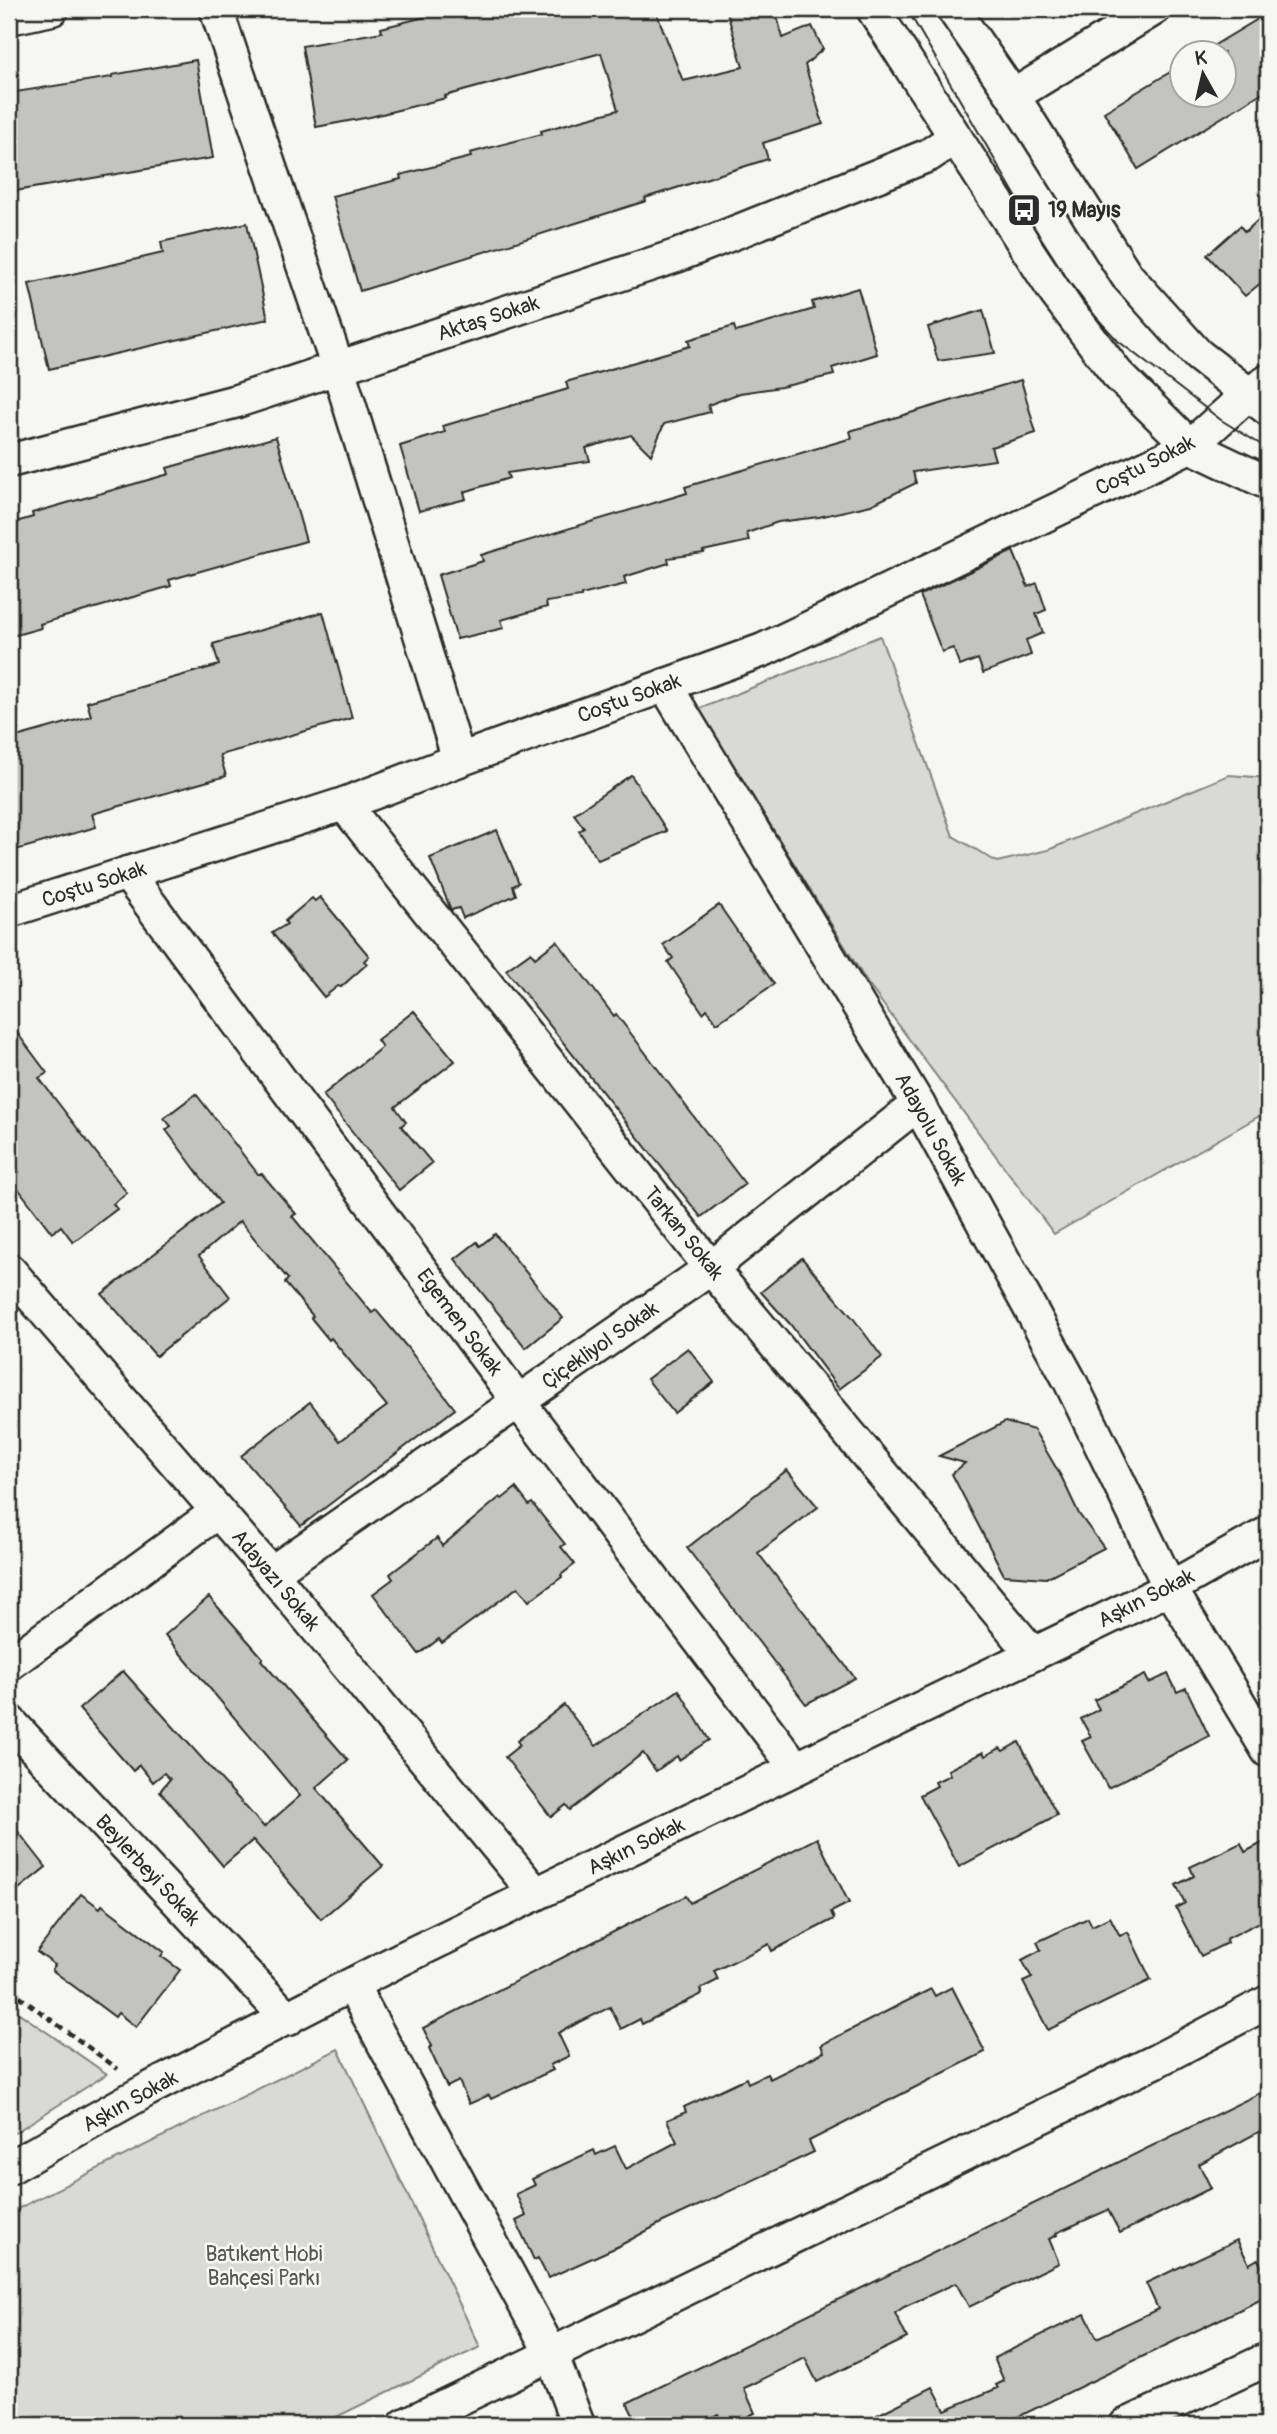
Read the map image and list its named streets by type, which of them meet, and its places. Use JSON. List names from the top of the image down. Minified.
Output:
{"streets":{"street":["Aktaş Sokak","Coştu Sokak","Adayolu Sokak","Tarkan Sokak","Egemen Sokak","Çiçekliyol Sokak","Adayazı Sokak","Aşkın Sokak","Beylerbeyi Sokak"]},"crossings":[["Coştu Sokak","Adayolu Sokak"],["Coştu Sokak","Tarkan Sokak"],["Coştu Sokak","Egemen Sokak"],["Adayolu Sokak","Çiçekliyol Sokak"],["Adayolu Sokak","Aşkın Sokak"],["Tarkan Sokak","Çiçekliyol Sokak"],["Tarkan Sokak","Aşkın Sokak"],["Egemen Sokak","Çiçekliyol Sokak"],["Egemen Sokak","Aşkın Sokak"],["Çiçekliyol Sokak","Adayazı Sokak"],["Adayazı Sokak","Aşkın Sokak"],["Aşkın Sokak","Beylerbeyi Sokak"]],"parks":["Batıkent Hobi Bahçesi Parkı"],"places":{"bus stop":["19 Mayıs"]},"north":"top"}
